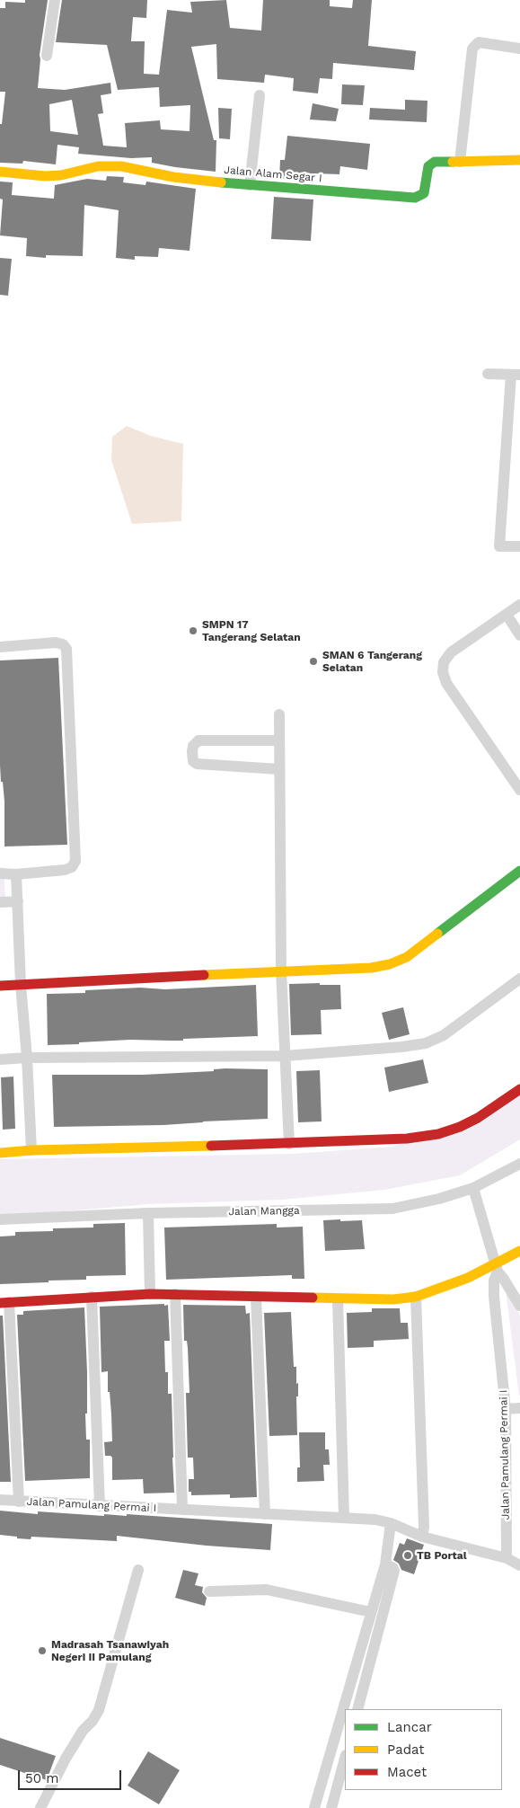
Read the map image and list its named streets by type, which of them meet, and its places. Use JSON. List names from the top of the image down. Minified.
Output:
{"streets":{"street":["Jalan Alam Segar I","Jalan Mangga","Jalan Pamulang Permai I"]},"places":["SMPN 17 Tangerang Selatan","SMAN 6 Tangerang Selatan","TB Portal","Madrasah Tsanawiyah Negeri II Pamulang"],"legend":["Lancar","Padat","Macet"],"scale_bar":"50 m"}
